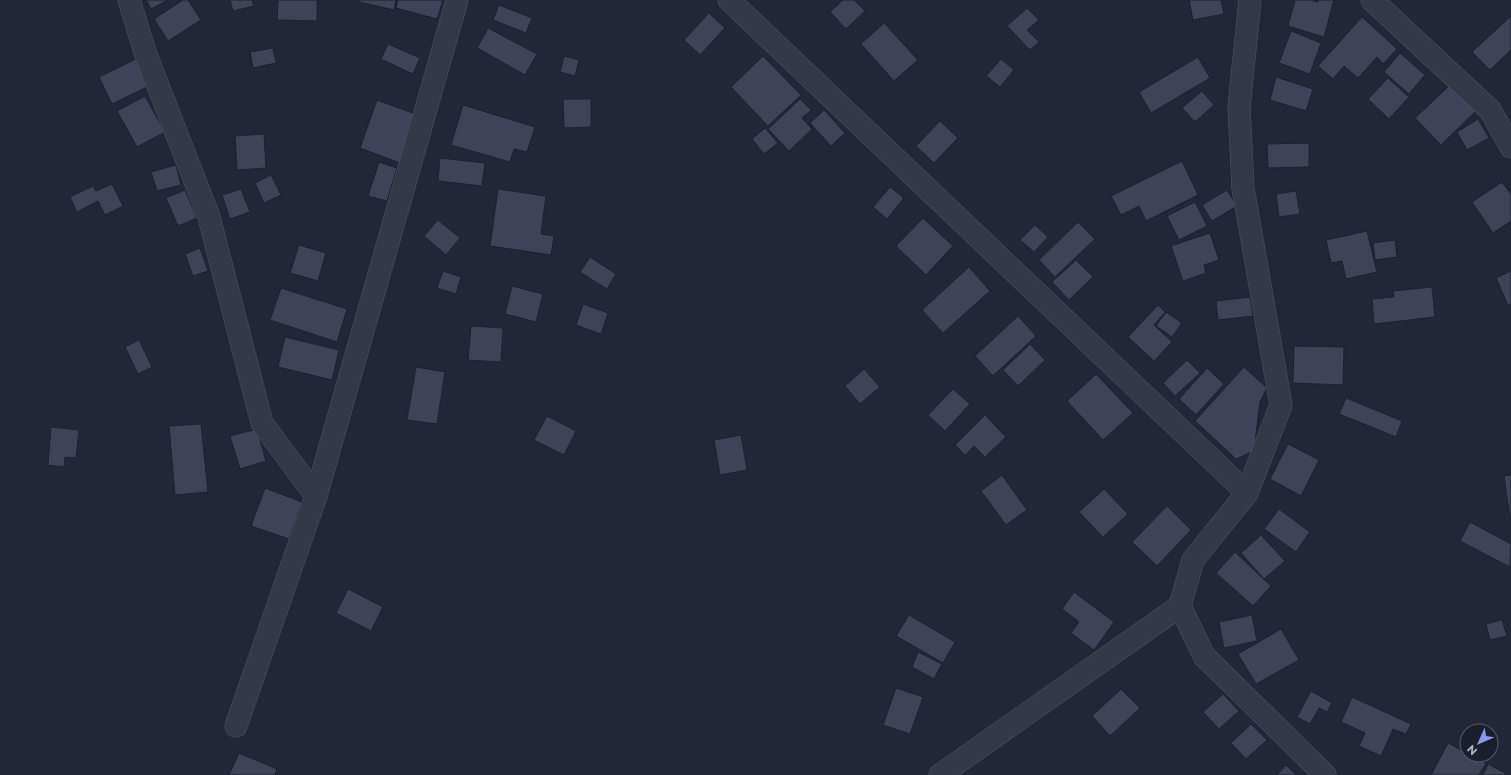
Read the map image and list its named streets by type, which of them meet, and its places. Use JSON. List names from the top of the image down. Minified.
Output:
{"north":"bottom left"}
